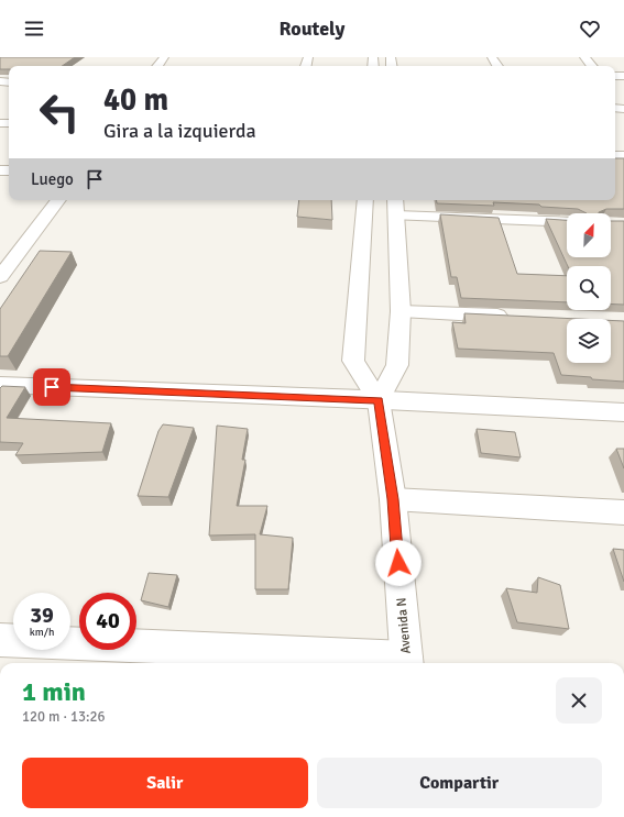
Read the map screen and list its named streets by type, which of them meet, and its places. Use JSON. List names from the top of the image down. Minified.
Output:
{"streets":{"street":["Avenida N"]},"north":"top right","page":{"header":"Routely","turn":["40 m","Gira a la izquierda"],"then":"Luego","speed":"39 km/h","limit":"40","heading":["1 min","120 m · 13:26"],"buttons":["Salir","Compartir"]}}
